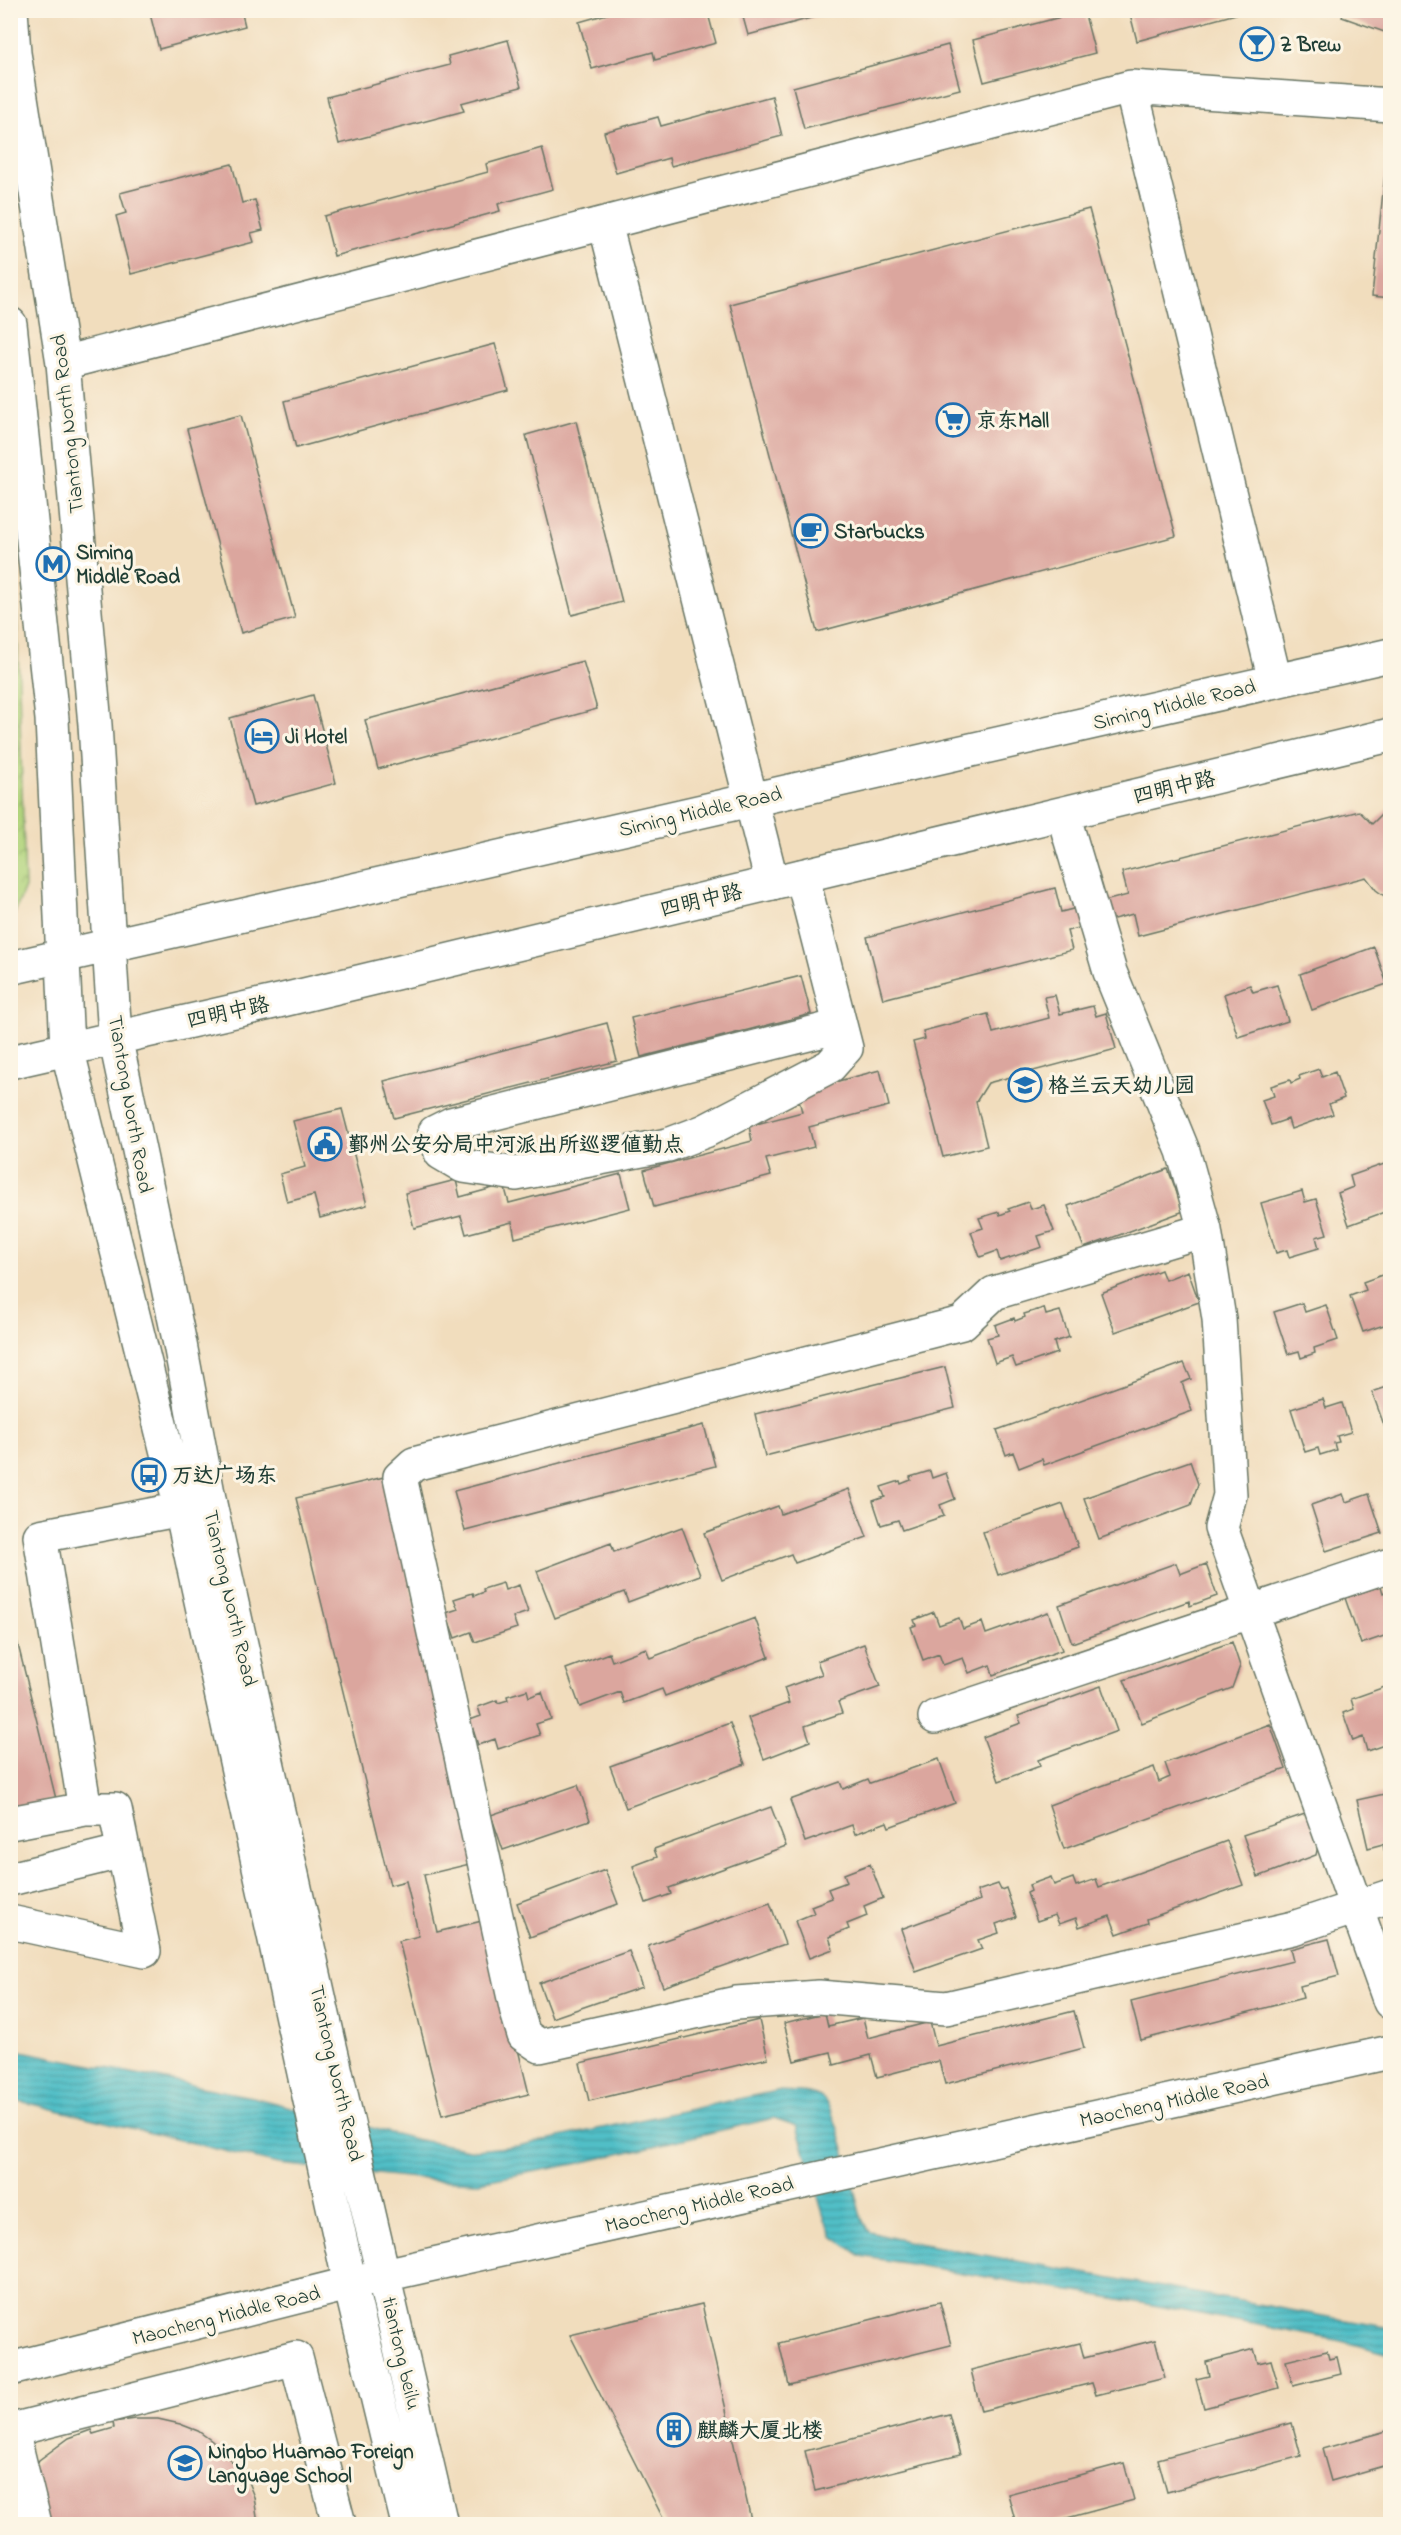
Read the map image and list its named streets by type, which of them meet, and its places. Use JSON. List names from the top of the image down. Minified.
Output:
{"streets":{"main road":["Tiantong North Road","Siming Middle Road","四明中路","Maocheng Middle Road","tiantong beilu"]},"crossings":[["Tiantong North Road","Siming Middle Road"],["Tiantong North Road","四明中路"],["Tiantong North Road","tiantong beilu"],["Maocheng Middle Road","tiantong beilu"]],"places":{"bar":["Z Brew"],"supermarket":["京东Mall"],"cafe":["Starbucks"],"metro station":["Siming Middle Road"],"hotel":["Ji Hotel"],"school or university":["格兰云天幼儿园","Ningbo Huamao Foreign Language School"],"public building":["鄞州公安分局中河派出所巡逻值勤点"],"bus stop":["万达广场东"],"building":["麒麟大厦北楼"]}}
